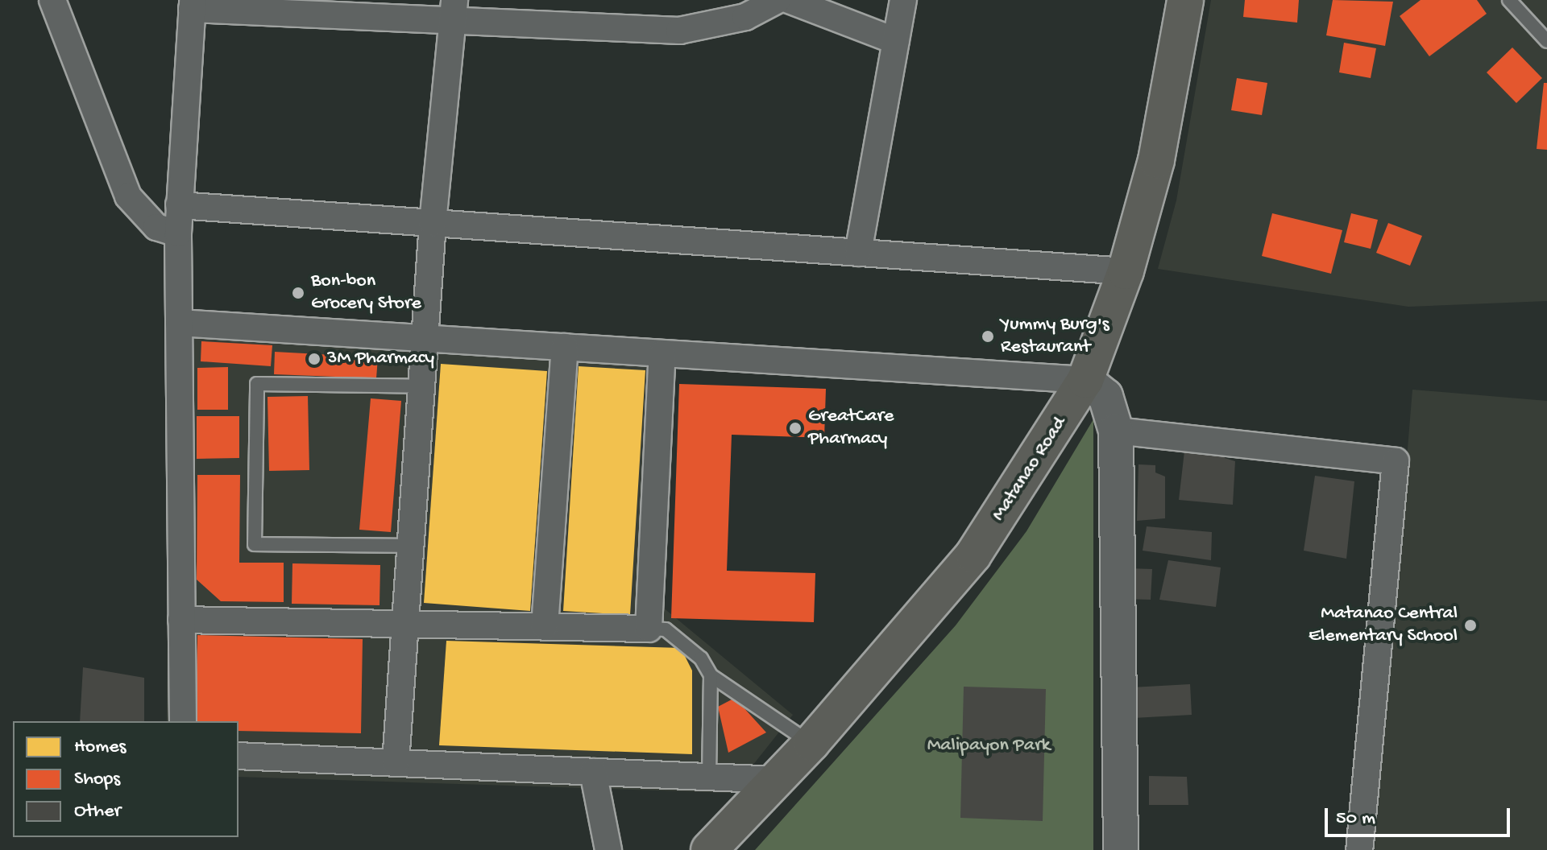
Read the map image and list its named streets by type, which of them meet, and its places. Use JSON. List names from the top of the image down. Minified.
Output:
{"streets":{"main road":["Matanao Road"]},"parks":["Malipayon Park"],"places":["Bon-bon Grocery Store","Yummy Burg's Restaurant","3M Pharmacy","GreatCare Pharmacy","Matanao Central Elementary School"],"legend":["Homes","Shops","Other"],"scale_bar":"50 m"}
